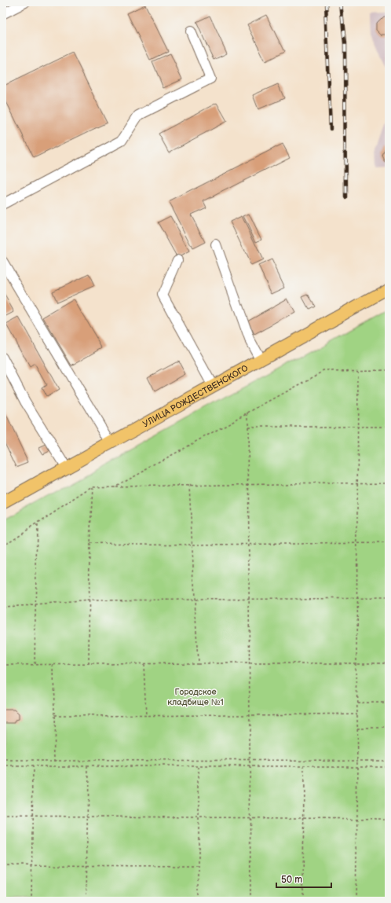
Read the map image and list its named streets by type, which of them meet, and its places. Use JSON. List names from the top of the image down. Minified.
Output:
{"streets":{"main road":["УЛИЦА РОЖДЕСТВЕНСКОГО"]},"parks":["Городское кладбище №1"],"scale_bar":"50 m"}
